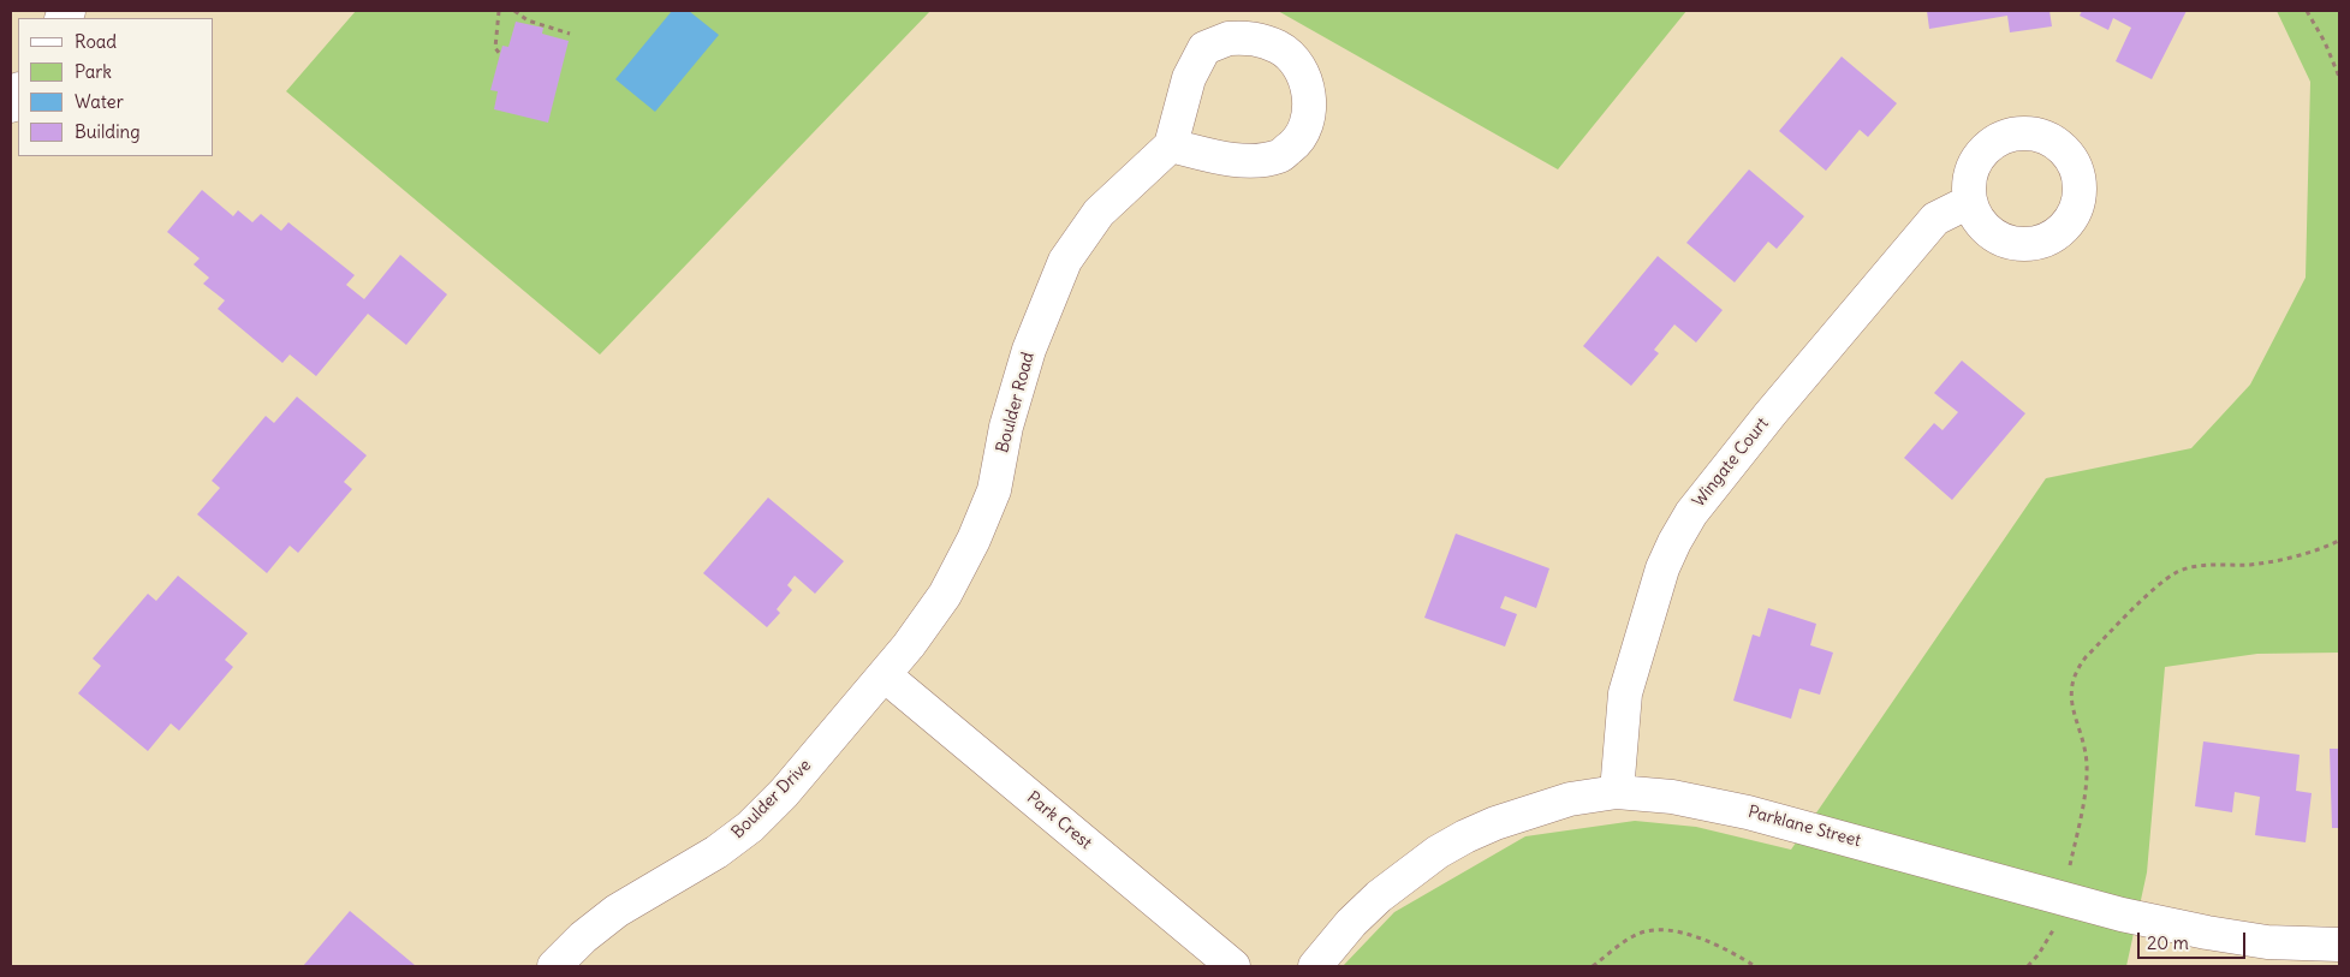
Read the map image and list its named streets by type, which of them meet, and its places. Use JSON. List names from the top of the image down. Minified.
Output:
{"streets":{"street":["Boulder Road","Wingate Court","Boulder Drive","Park Crest","Parklane Street"]},"crossings":[["Boulder Road","Boulder Drive"],["Boulder Road","Park Crest"],["Wingate Court","Parklane Street"],["Boulder Drive","Park Crest"]],"legend":["Road","Park","Water","Building"],"scale_bar":"20 m"}
